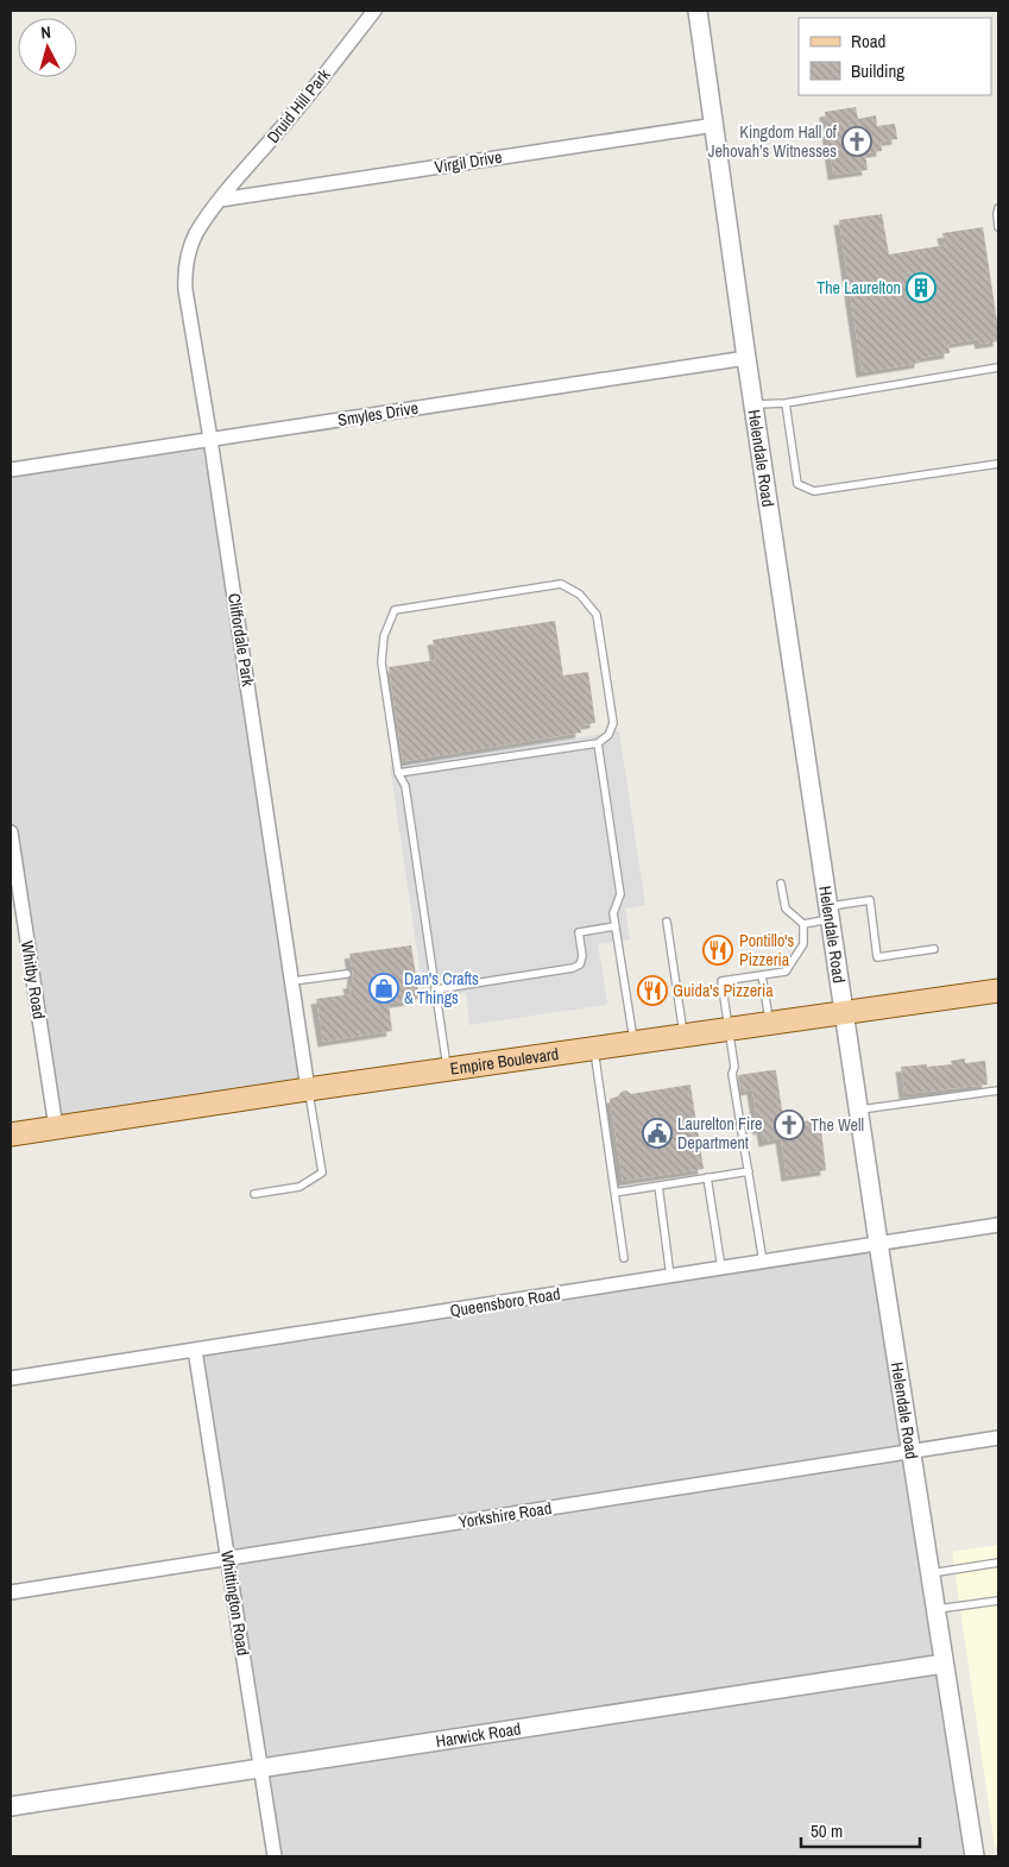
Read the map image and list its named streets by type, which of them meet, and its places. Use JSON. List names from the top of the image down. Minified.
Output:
{"streets":{"main road":["Empire Boulevard"],"street":["Druid Hill Park","Virgil Drive","Smyles Drive","Helendale Road","Cliffordale Park","Whitby Road","Queensboro Road","Yorkshire Road","Whittington Road","Harwick Road"]},"crossings":[["Druid Hill Park","Virgil Drive"],["Druid Hill Park","Cliffordale Park"],["Virgil Drive","Helendale Road"],["Virgil Drive","Cliffordale Park"],["Smyles Drive","Helendale Road"],["Smyles Drive","Cliffordale Park"],["Helendale Road","Empire Boulevard"],["Helendale Road","Queensboro Road"],["Helendale Road","Yorkshire Road"],["Helendale Road","Harwick Road"],["Cliffordale Park","Empire Boulevard"],["Whitby Road","Empire Boulevard"],["Queensboro Road","Whittington Road"],["Yorkshire Road","Whittington Road"],["Whittington Road","Harwick Road"]],"places":{"church":["Kingdom Hall of Jehovah’s Witnesses","The Well"],"building":["The Laurelton"],"restaurant":["Pontillo's Pizzeria","Guida's Pizzeria"],"shop":["Dan's Crafts & Things"],"public building":["Laurelton Fire Department"]},"legend":["Road","Building"],"scale_bar":"50 m","north":"top"}
